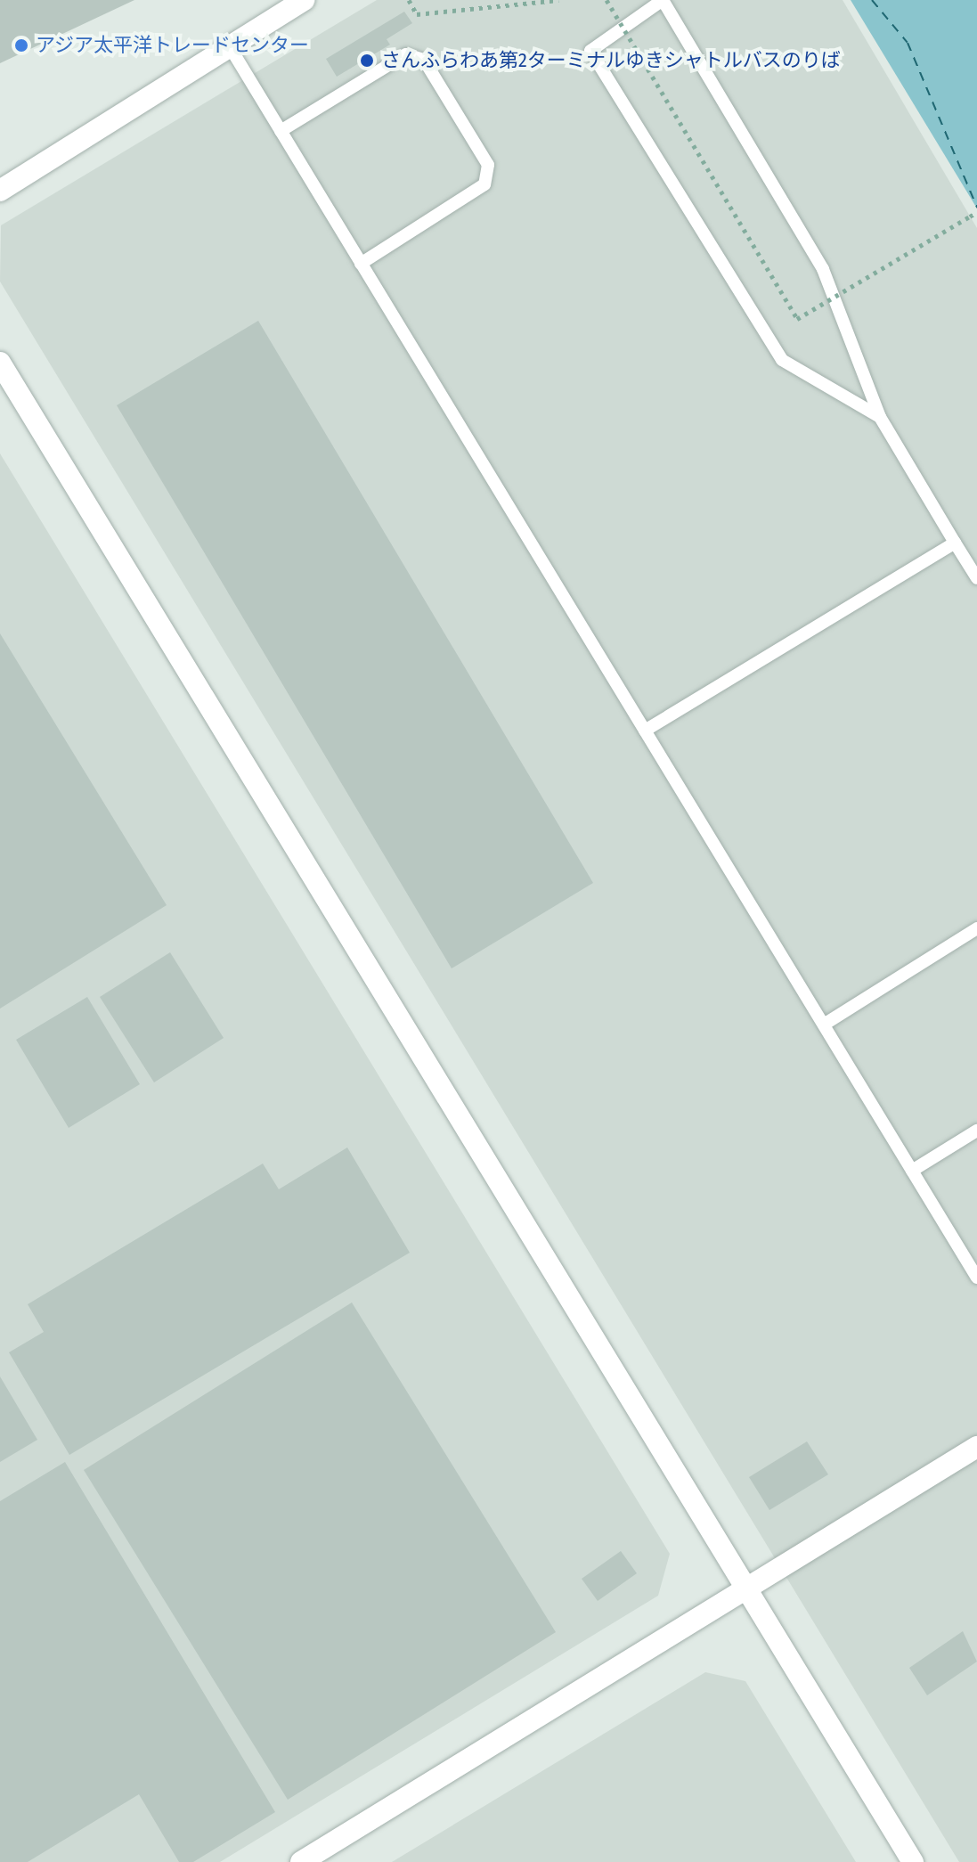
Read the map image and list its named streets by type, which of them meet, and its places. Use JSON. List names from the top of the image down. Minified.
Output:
{"places":["アジア太平洋トレードセンター","さんふらわあ第2ターミナルゆきシャトルバスのりば"]}
